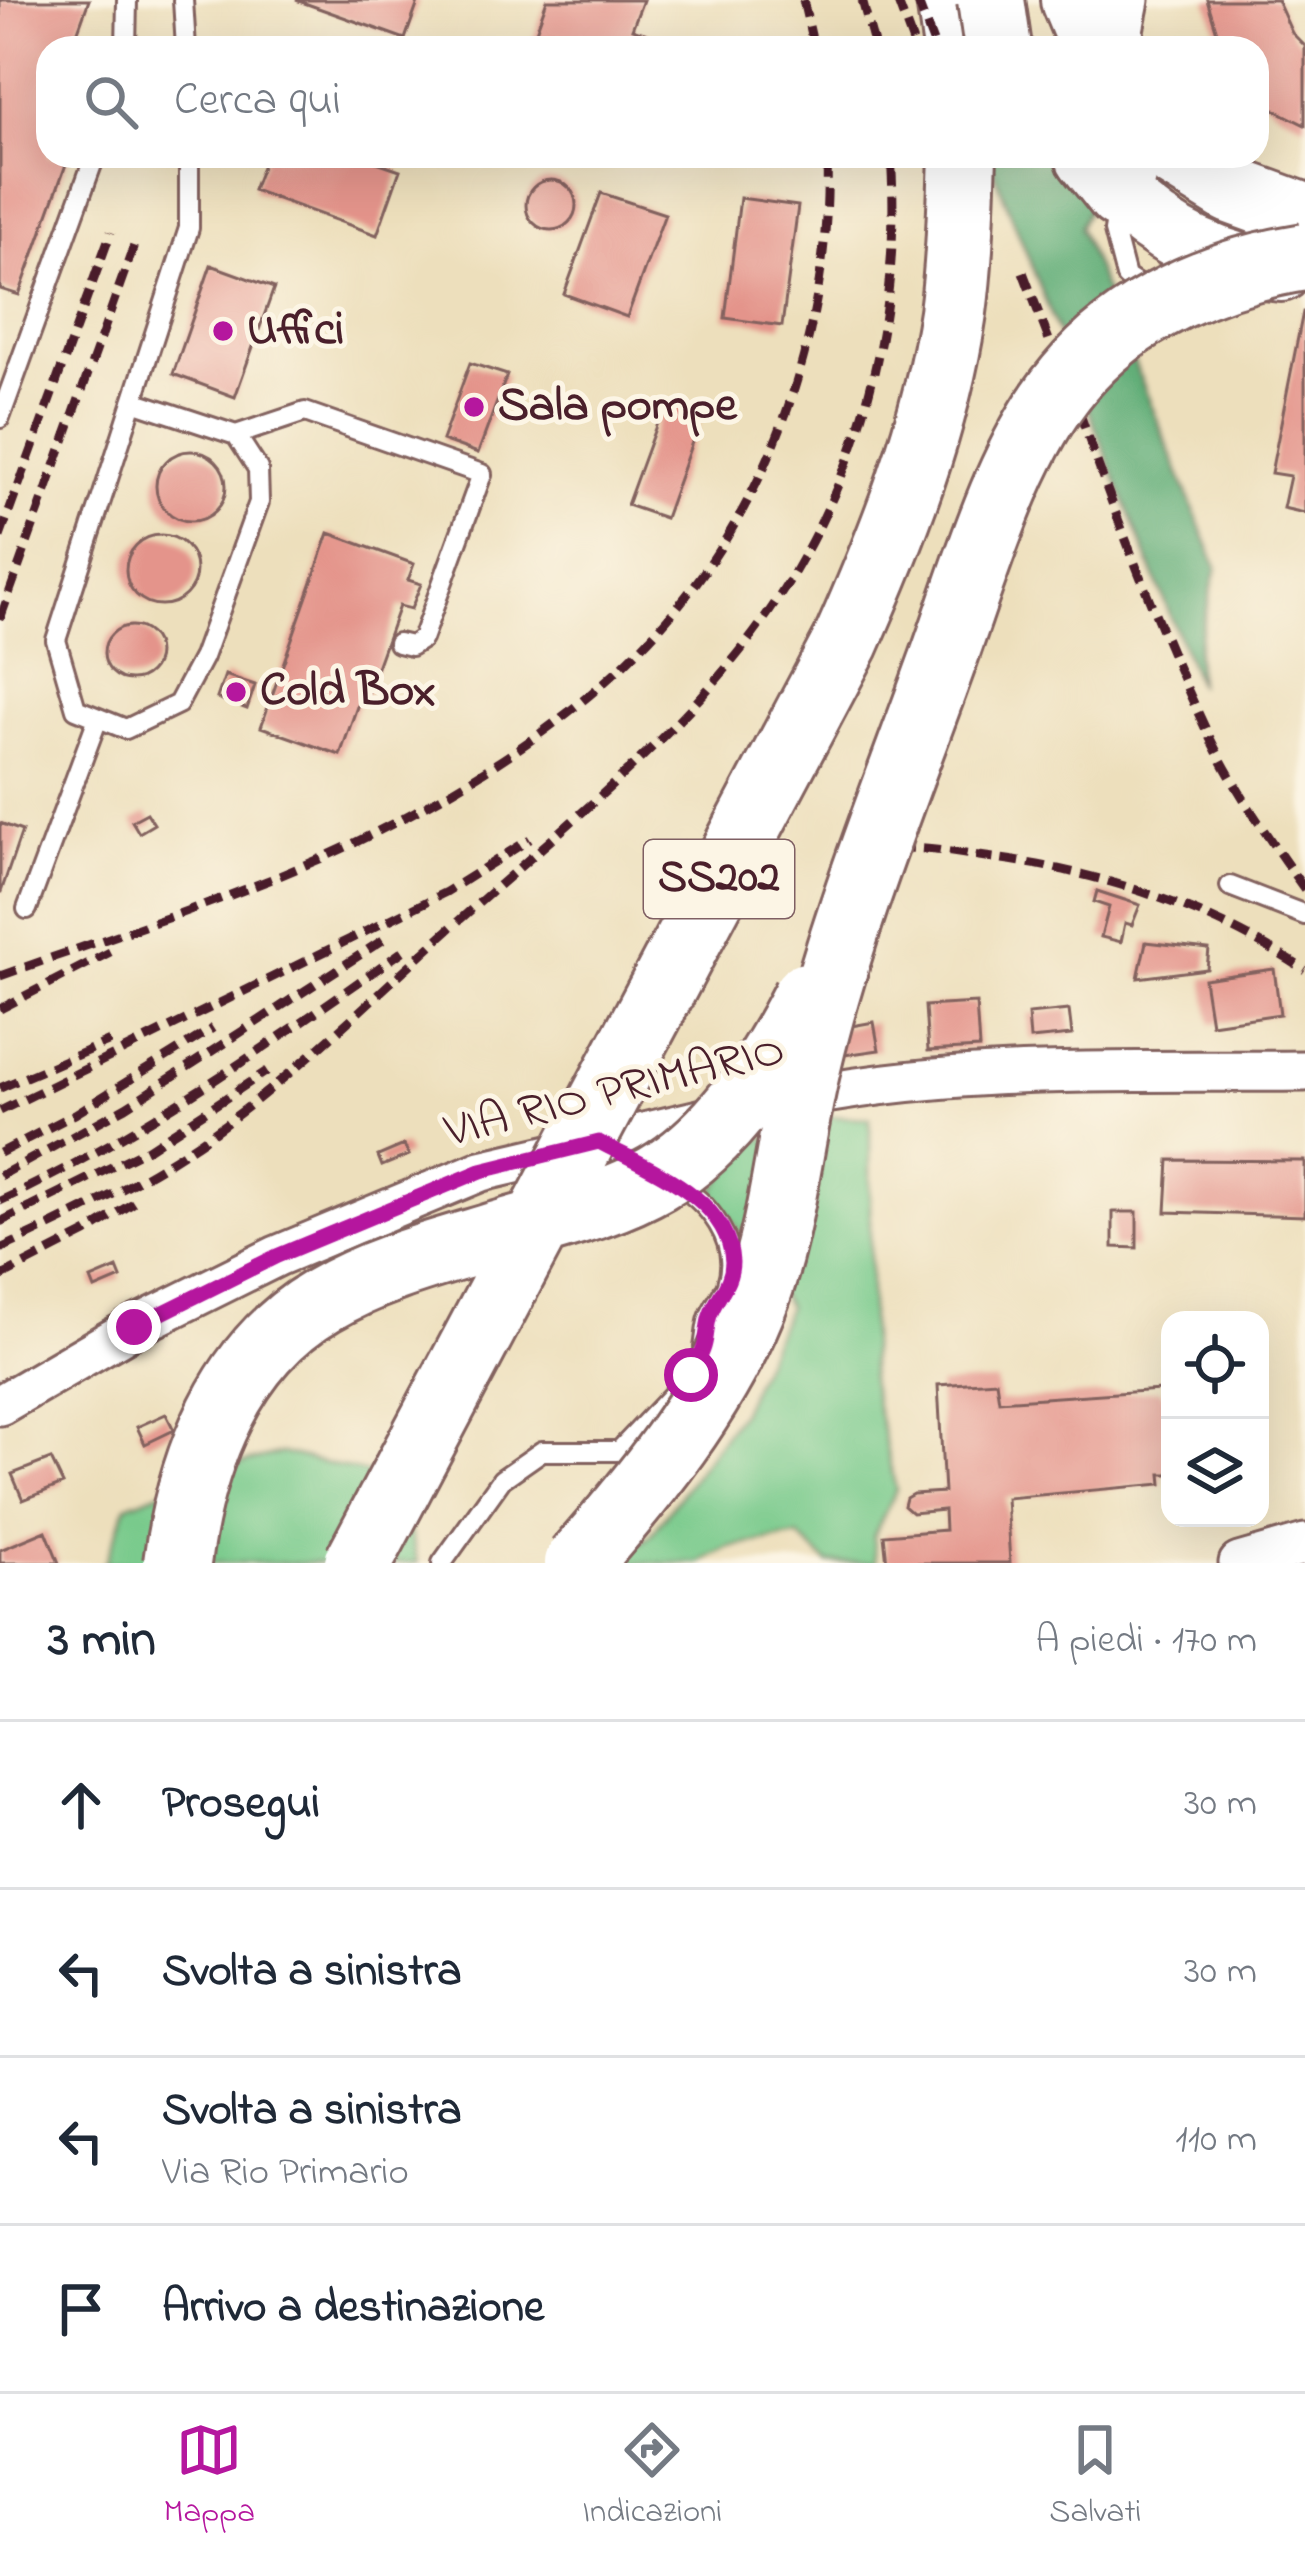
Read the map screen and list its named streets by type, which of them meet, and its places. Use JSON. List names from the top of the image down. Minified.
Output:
{"streets":{"highway":["SS202"],"street":["VIA RIO PRIMARIO"]},"places":["Uffici","Sala pompe","Cold Box"],"page":{"search":"Cerca qui","heading":["3 min","A piedi · 170 m"],"list":[["Prosegui","30 m"],["Svolta a sinistra","30 m"],["Svolta a sinistra","Via Rio Primario","110 m"],"Arrivo a destinazione"],"nav":["Mappa","Indicazioni","Salvati"]}}
